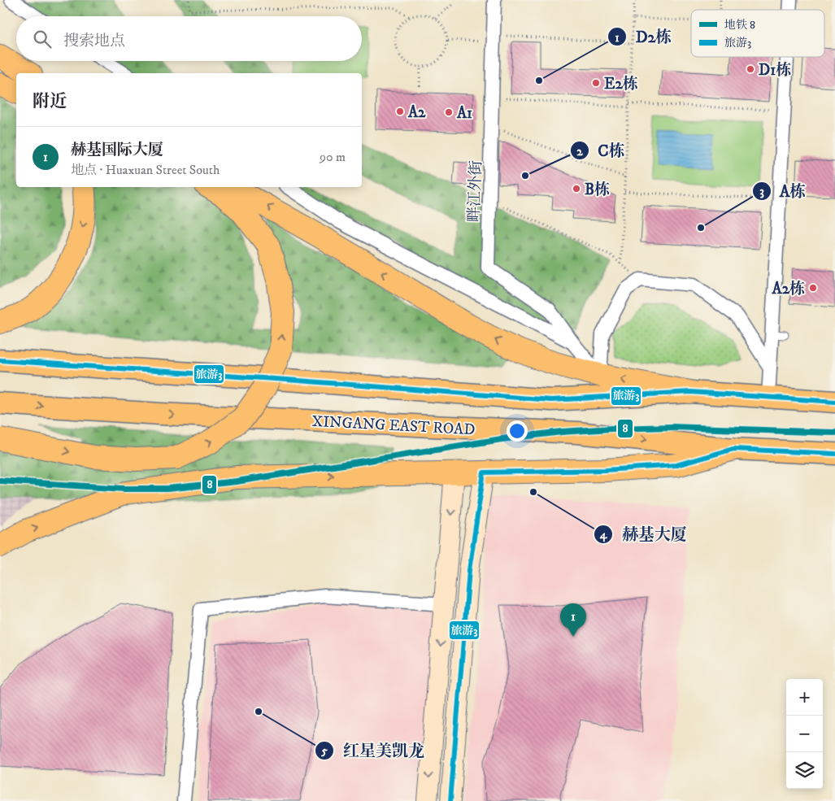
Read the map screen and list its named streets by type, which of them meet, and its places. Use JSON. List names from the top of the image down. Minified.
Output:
{"streets":{"main road":["XINGANG EAST ROAD"],"street":["畔江外街"]},"places":["D1栋","D2栋","E2栋","A2","A1","C栋","B栋","A栋","A2栋","赫基大厦","红星美凯龙"],"lines":["transit line 旅游3","metro line 8"],"legend":["地铁 8","旅游3"],"page":{"search":"搜索地点","heading":"附近","list":[{"mark":"1","name":"赫基国际大厦","note":"地点 · Huaxuan Street South","value":"90 m"}],"pins":"1","map_buttons":["+","−"]}}
